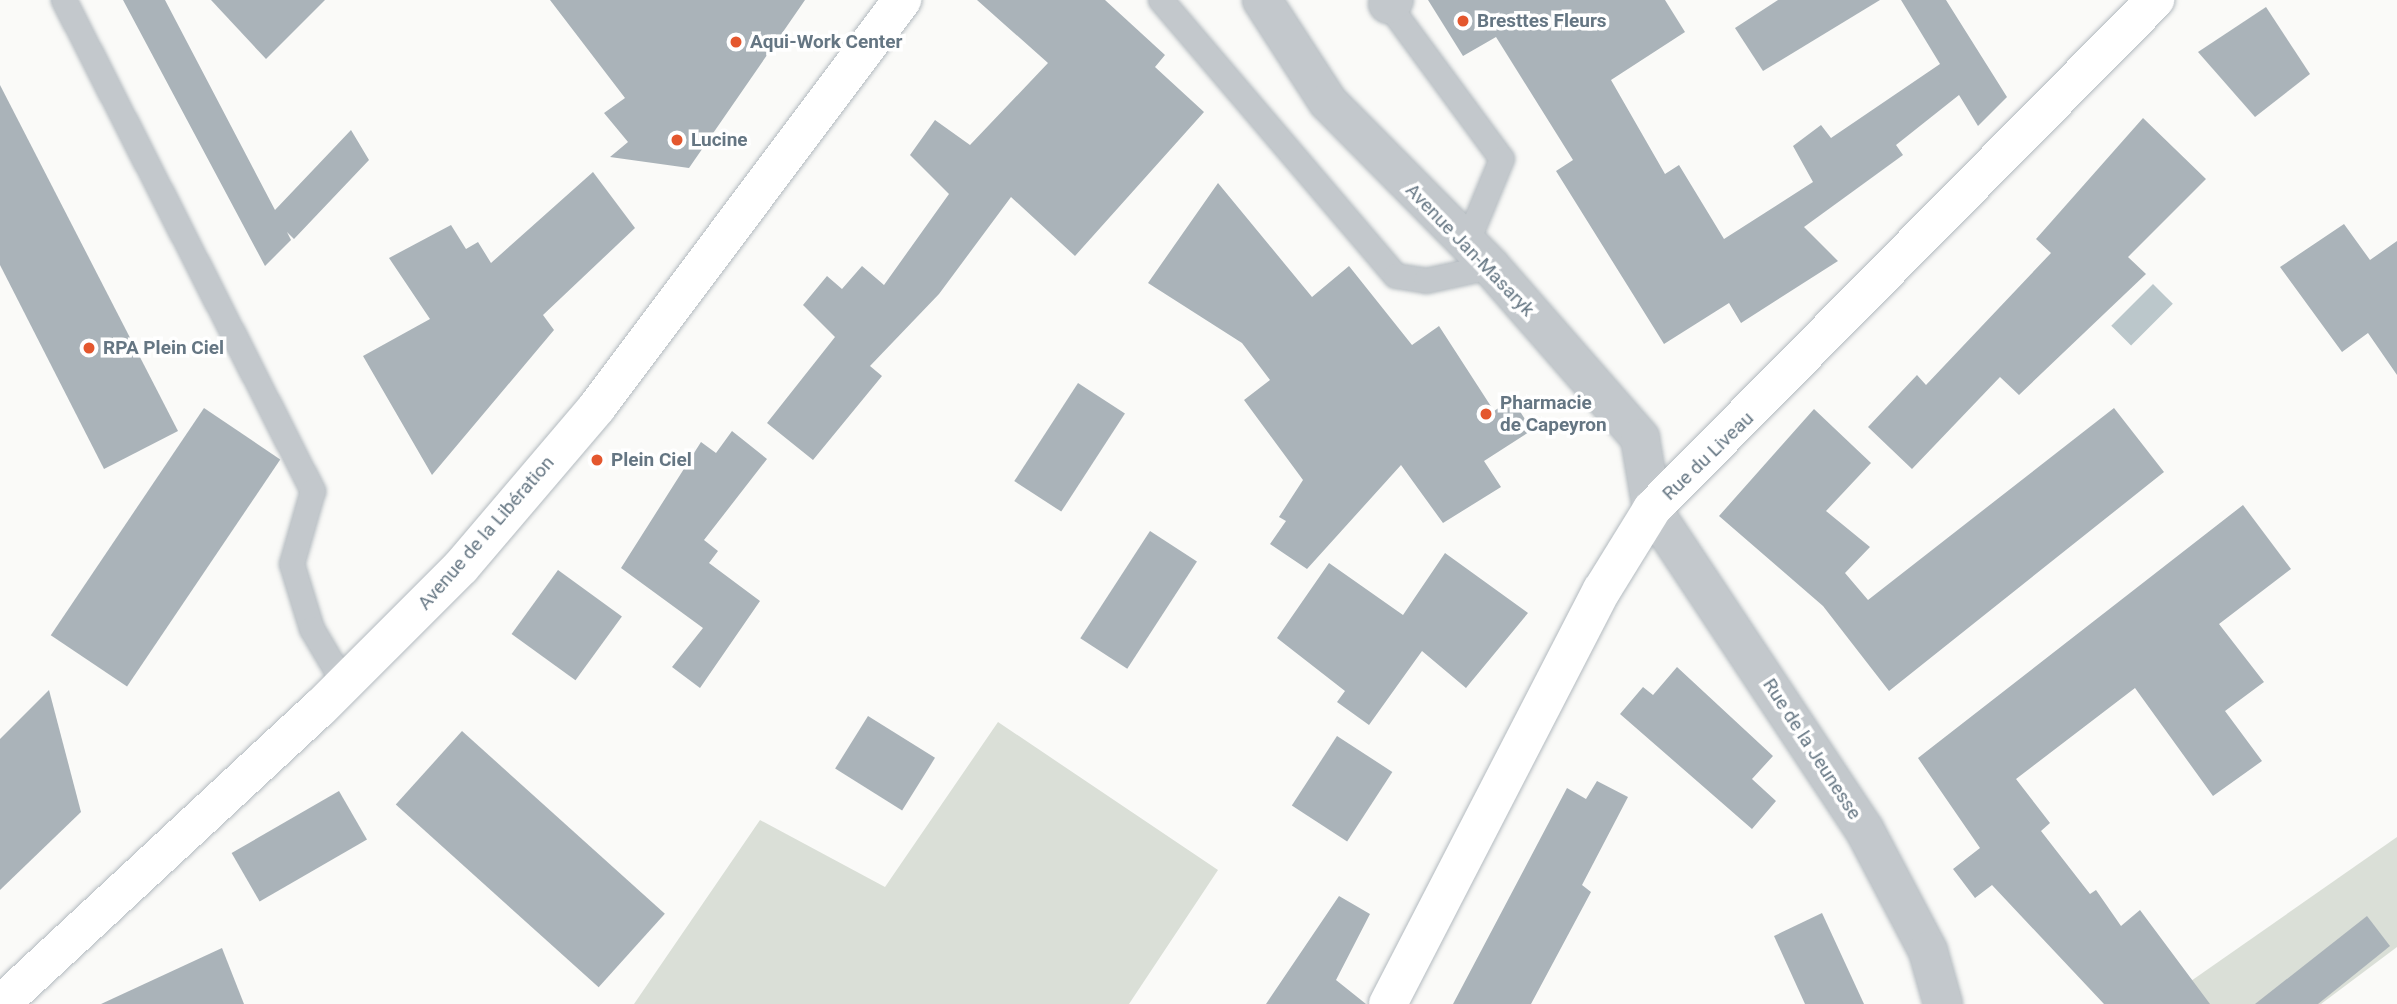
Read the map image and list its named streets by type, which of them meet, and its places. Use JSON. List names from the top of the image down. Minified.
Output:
{"streets":{"main road":["Rue du Liveau","Avenue de la Libération"],"street":["Avenue Jan-Masaryk","Rue de la Jeunesse"]},"crossings":[["Avenue Jan-Masaryk","Rue du Liveau"],["Avenue Jan-Masaryk","Rue de la Jeunesse"],["Rue du Liveau","Rue de la Jeunesse"]],"places":["Bresttes Fleurs","Aqui-Work Center","Lucine","RPA Plein Ciel","Pharmacie de Capeyron","Plein Ciel"]}
